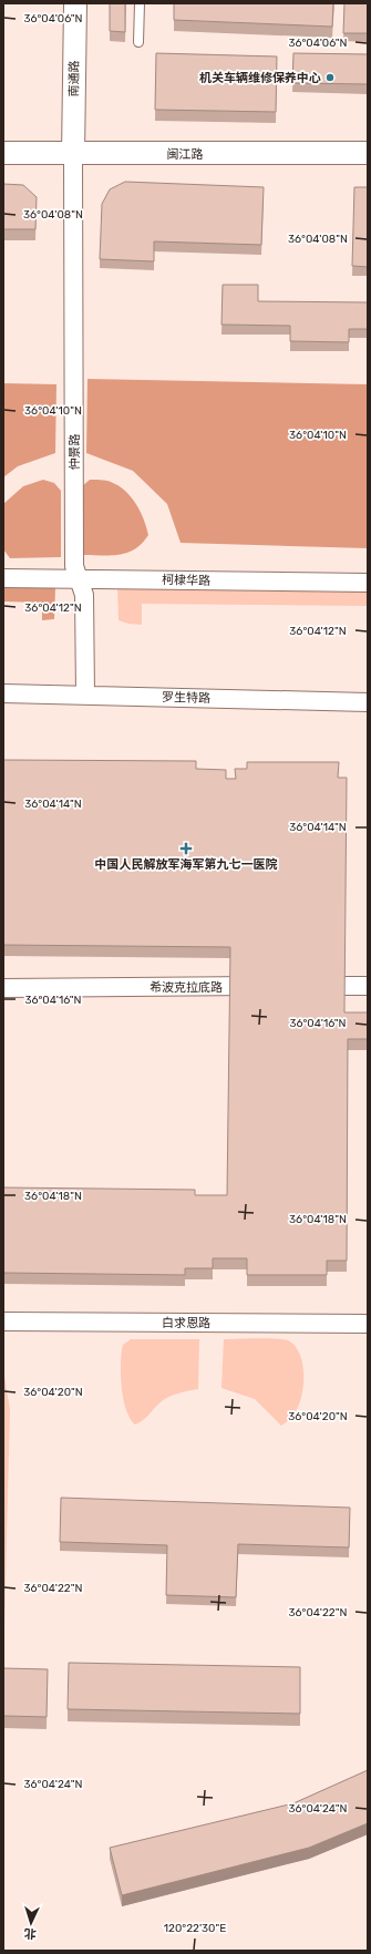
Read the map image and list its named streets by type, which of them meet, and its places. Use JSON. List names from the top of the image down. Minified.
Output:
{"streets":{"street":["南通路","闽江路","仲景路","柯棣华路","罗生特路","希波克拉底路","白求恩路"]},"crossings":[["南通路","闽江路"],["南通路","仲景路"],["闽江路","仲景路"],["仲景路","柯棣华路"],["仲景路","罗生特路"]],"places":{"other":["机关车辆维修保养中心"],"health":["中国人民解放军海军第九七一医院"]},"north":"bottom","coordinates":["36°04'06\"N","36°04'08\"N","36°04'10\"N","36°04'12\"N","36°04'14\"N","36°04'16\"N","36°04'18\"N","36°04'20\"N","36°04'22\"N","36°04'24\"N","120°22'30\"E"]}
